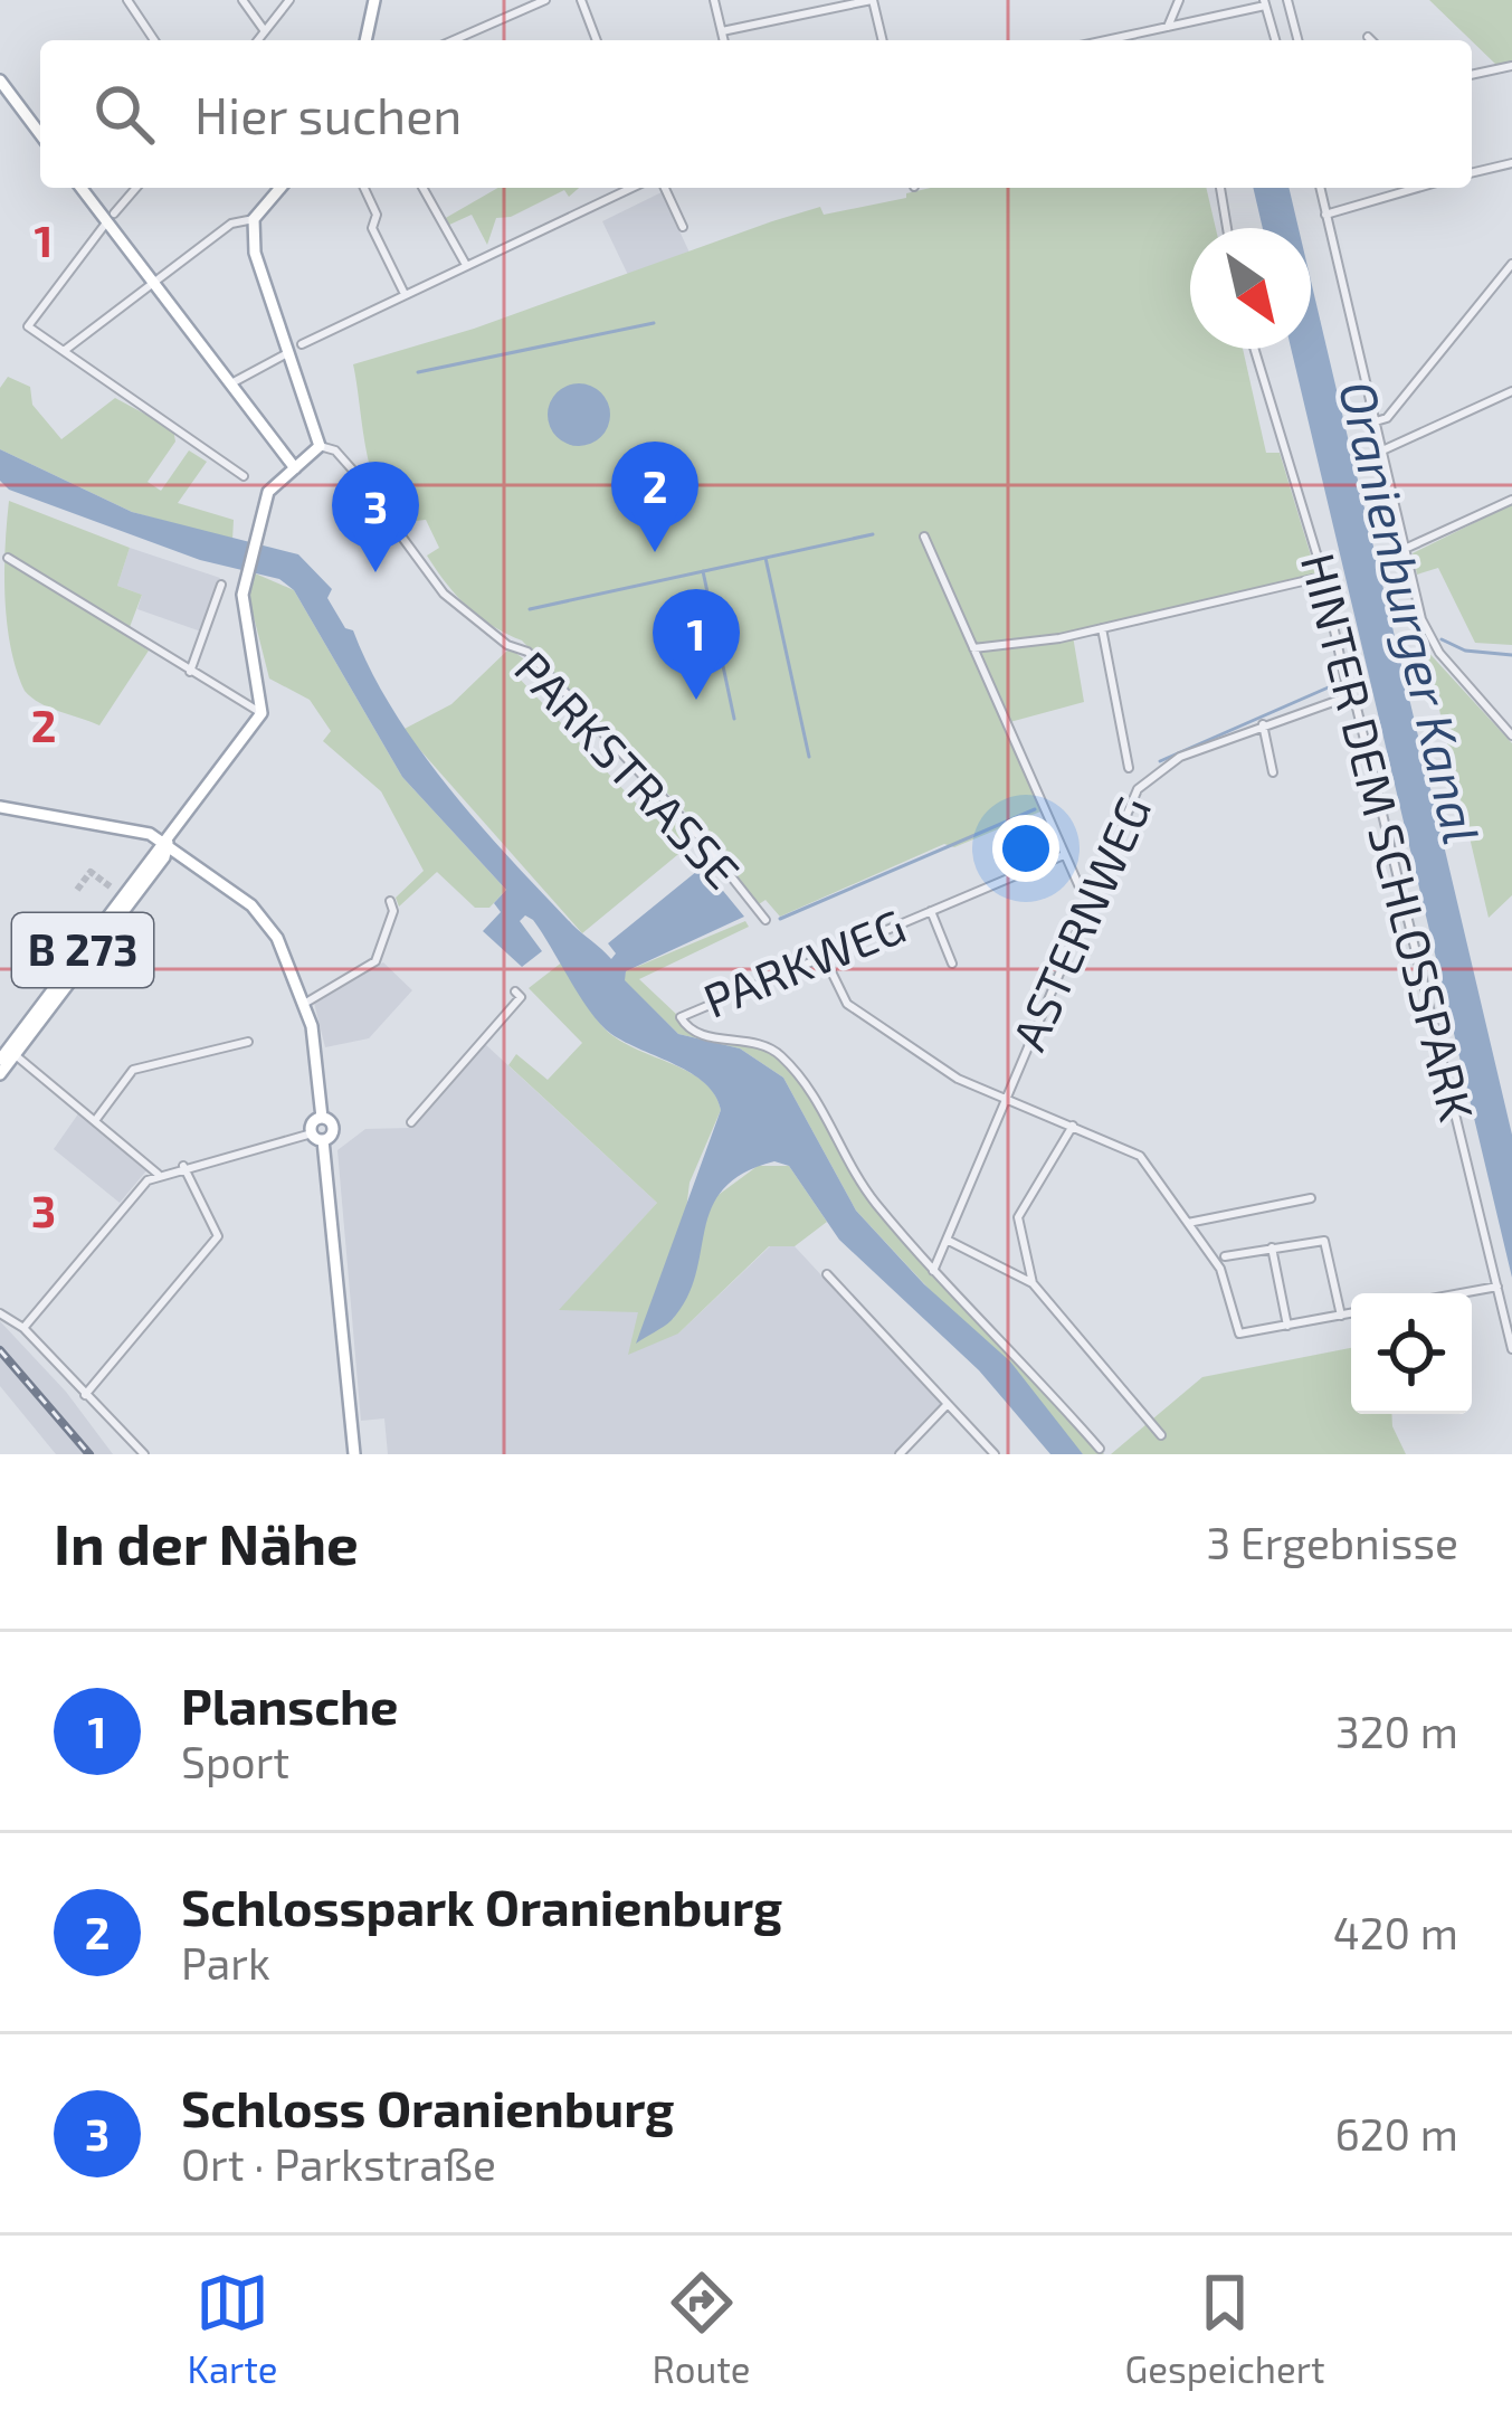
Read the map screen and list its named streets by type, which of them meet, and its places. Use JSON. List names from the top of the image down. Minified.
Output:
{"streets":{"main road":["B 273"],"street":["PARKSTRASSE","HINTER DEM SCHLOSSPARK","ASTERNWEG","PARKWEG"]},"crossings":[["HINTER DEM SCHLOSSPARK","ASTERNWEG"],["ASTERNWEG","PARKWEG"]],"water":["Oranienburger Kanal"],"north":"bottom right","page":{"search":"Hier suchen","pins":["2","3","1"],"heading":["In der Nähe","3 Ergebnisse"],"list":[{"mark":"1","name":"Plansche","note":"Sport","value":"320 m"},{"mark":"2","name":"Schlosspark Oranienburg","note":"Park","value":"420 m"},{"mark":"3","name":"Schloss Oranienburg","note":"Ort · Parkstraße","value":"620 m"}],"nav":["Karte","Route","Gespeichert"]},"grid":{"rows":["1","2","3"]}}
